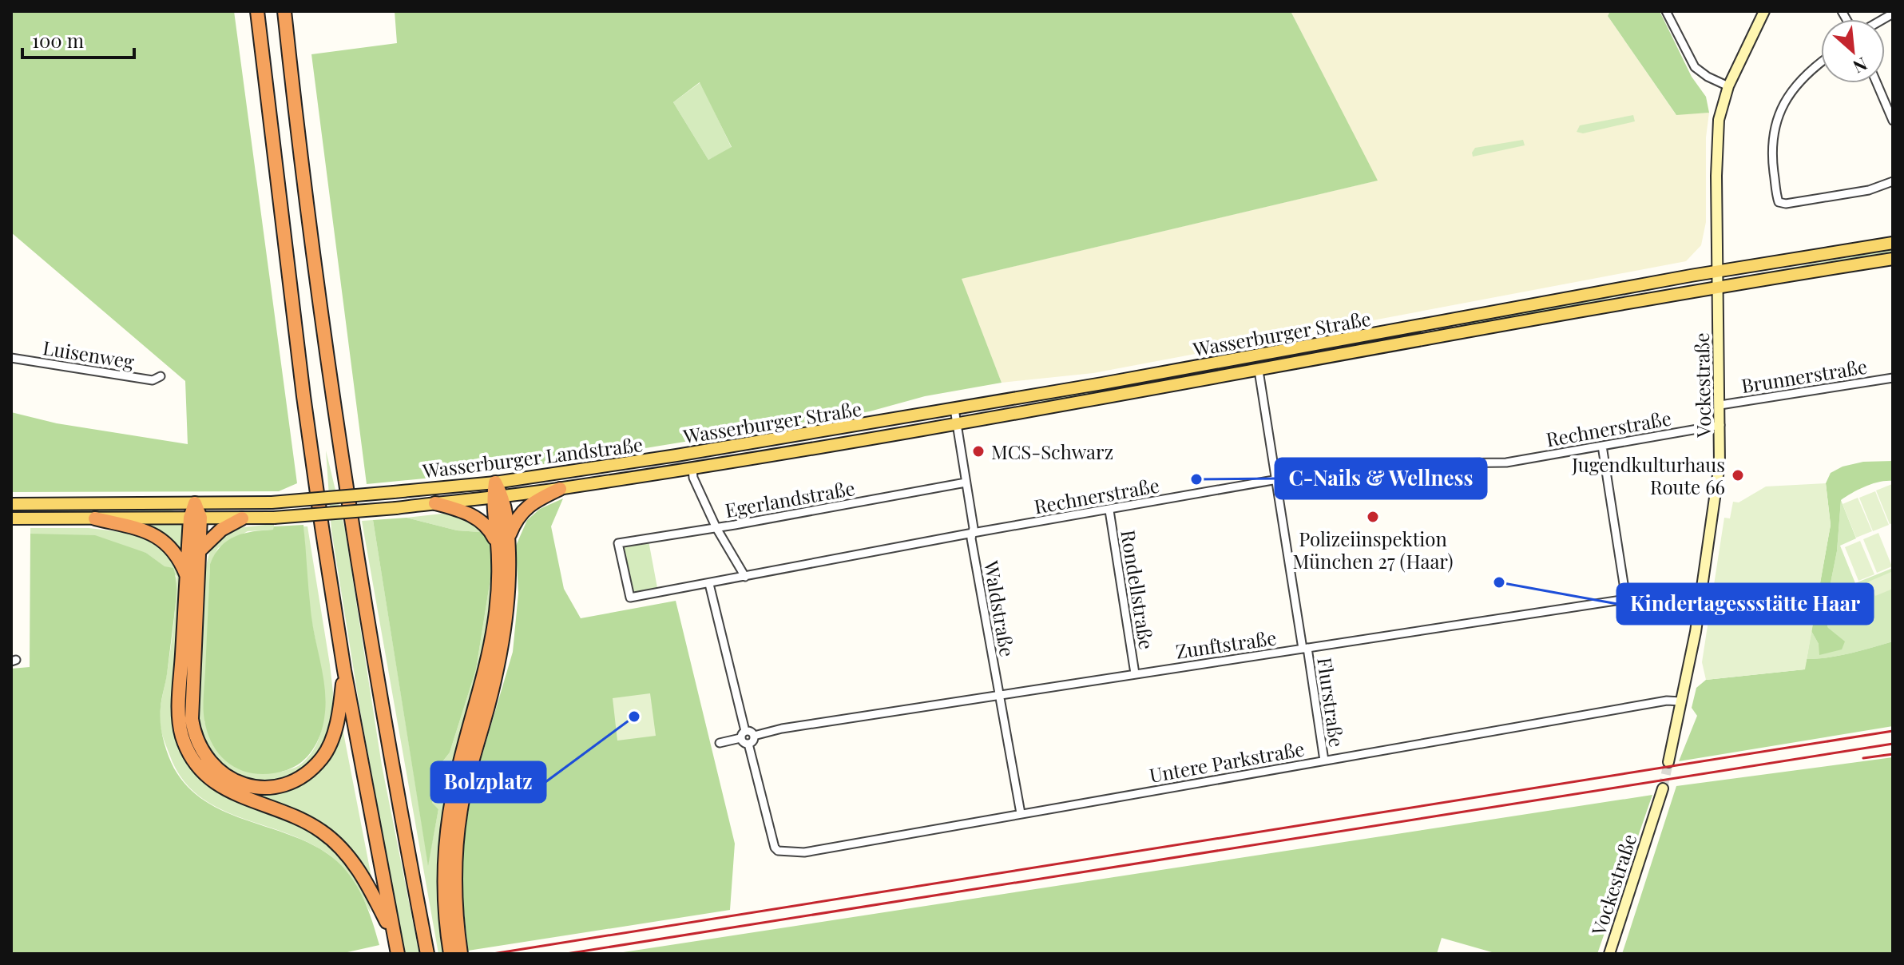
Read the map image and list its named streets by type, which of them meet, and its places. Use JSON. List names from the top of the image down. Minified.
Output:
{"streets":{"main road":["Wasserburger Straße","Vockestraße","Wasserburger Landstraße"],"street":["Luisenweg","Brunnerstraße","Rechnerstraße","Egerlandstraße","Rondellstraße","Waldstraße","Zunftstraße","Flurstraße","Untere Parkstraße"]},"crossings":[["Wasserburger Straße","Vockestraße"],["Wasserburger Straße","Wasserburger Landstraße"],["Wasserburger Straße","Waldstraße"],["Wasserburger Straße","Flurstraße"],["Brunnerstraße","Vockestraße"],["Vockestraße","Rechnerstraße"],["Vockestraße","Zunftstraße"],["Vockestraße","Untere Parkstraße"],["Rechnerstraße","Egerlandstraße"],["Rechnerstraße","Rondellstraße"],["Rechnerstraße","Waldstraße"],["Rechnerstraße","Flurstraße"],["Egerlandstraße","Waldstraße"],["Rondellstraße","Zunftstraße"],["Waldstraße","Zunftstraße"],["Waldstraße","Untere Parkstraße"],["Zunftstraße","Flurstraße"],["Zunftstraße","Untere Parkstraße"],["Flurstraße","Untere Parkstraße"]],"places":["MCS-Schwarz","Jugendkulturhaus Route 66","C-Nails & Wellness","Polizeiinspektion München 27 (Haar)","Kindertagessstätte Haar","Bolzplatz"],"scale_bar":"100 m","north":"bottom right"}
